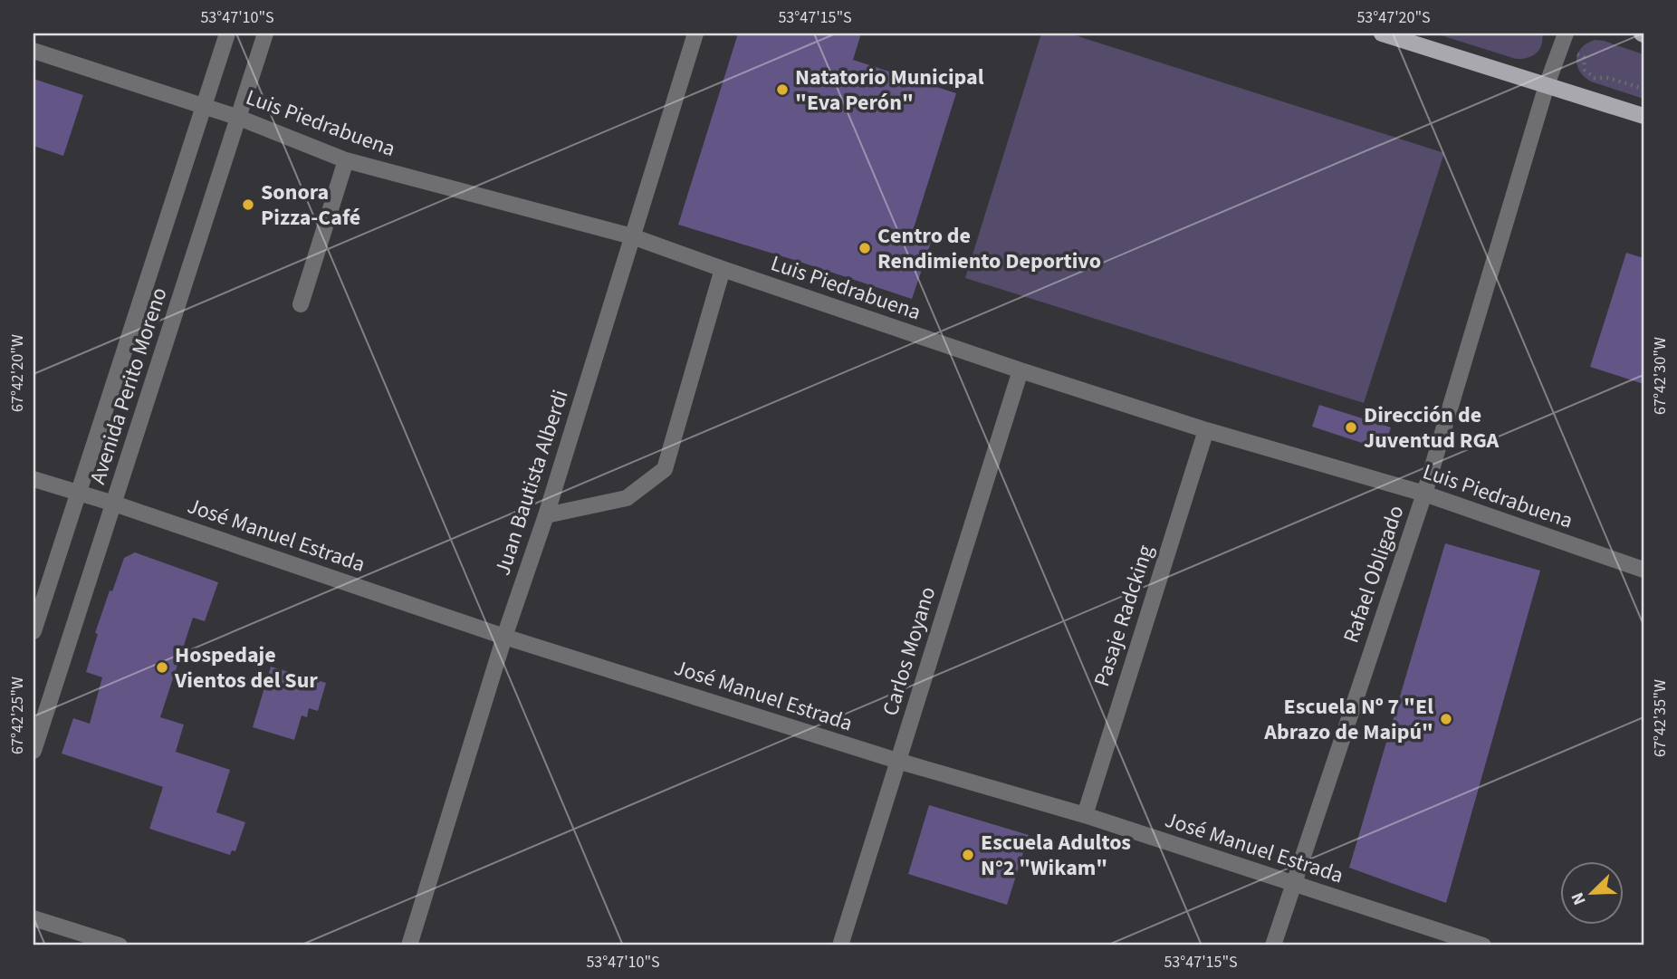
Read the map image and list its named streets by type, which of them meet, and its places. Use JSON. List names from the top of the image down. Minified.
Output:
{"streets":{"street":["Luis Piedrabuena","Avenida Perito Moreno","Juan Bautista Alberdi","José Manuel Estrada","Rafael Obligado","Pasaje Radcking","Carlos Moyano"]},"crossings":[["Luis Piedrabuena","Avenida Perito Moreno"],["Luis Piedrabuena","Juan Bautista Alberdi"],["Luis Piedrabuena","Rafael Obligado"],["Luis Piedrabuena","Pasaje Radcking"],["Luis Piedrabuena","Carlos Moyano"],["Avenida Perito Moreno","José Manuel Estrada"],["Juan Bautista Alberdi","José Manuel Estrada"],["José Manuel Estrada","Rafael Obligado"],["José Manuel Estrada","Pasaje Radcking"],["José Manuel Estrada","Carlos Moyano"]],"places":["Natatorio Municipal \"Eva Perón\"","Sonora Pizza-Café","Centro de Rendimiento Deportivo","Dirección de Juventud RGA","Hospedaje Vientos del Sur","Escuela Nº 7 \"El Abrazo de Maipú\"","Escuela Adultos N°2 \"Wikam\""],"north":"bottom left","coordinates":["53°47'10\"S","53°47'15\"S","53°47'20\"S","67°42'20\"W","67°42'30\"W","67°42'25\"W","67°42'35\"W"]}
